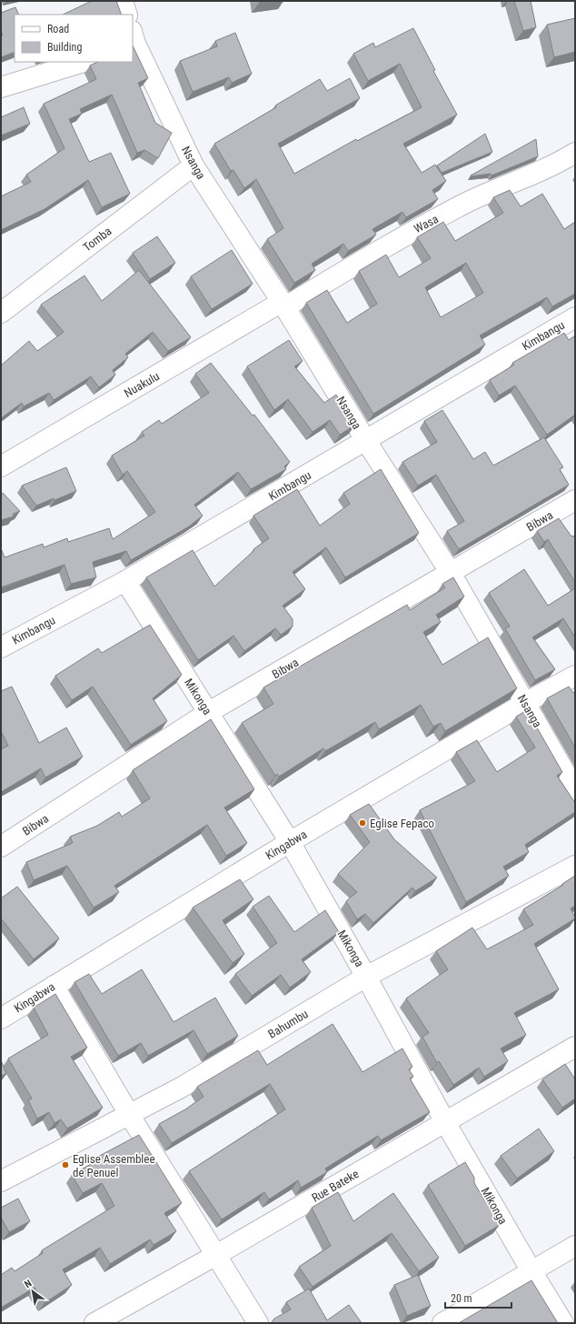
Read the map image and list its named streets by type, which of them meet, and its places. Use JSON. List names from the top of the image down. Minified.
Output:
{"streets":{"street":["Nsanga","Wasa","Tomba","Kimbangu","Nuakulu","Bibwa","Mikonga","Kingabwa","Bahumbu","Rue Bateke"]},"crossings":[["Nsanga","Wasa"],["Nsanga","Tomba"],["Nsanga","Kimbangu"],["Nsanga","Nuakulu"],["Nsanga","Bibwa"],["Nsanga","Kingabwa"],["Wasa","Nuakulu"],["Kimbangu","Mikonga"],["Bibwa","Mikonga"],["Mikonga","Kingabwa"],["Mikonga","Bahumbu"],["Mikonga","Rue Bateke"]],"places":["Eglise Fepaco","Eglise Assemblee de Penuel"],"legend":["Road","Building"],"scale_bar":"20 m","north":"top left"}
